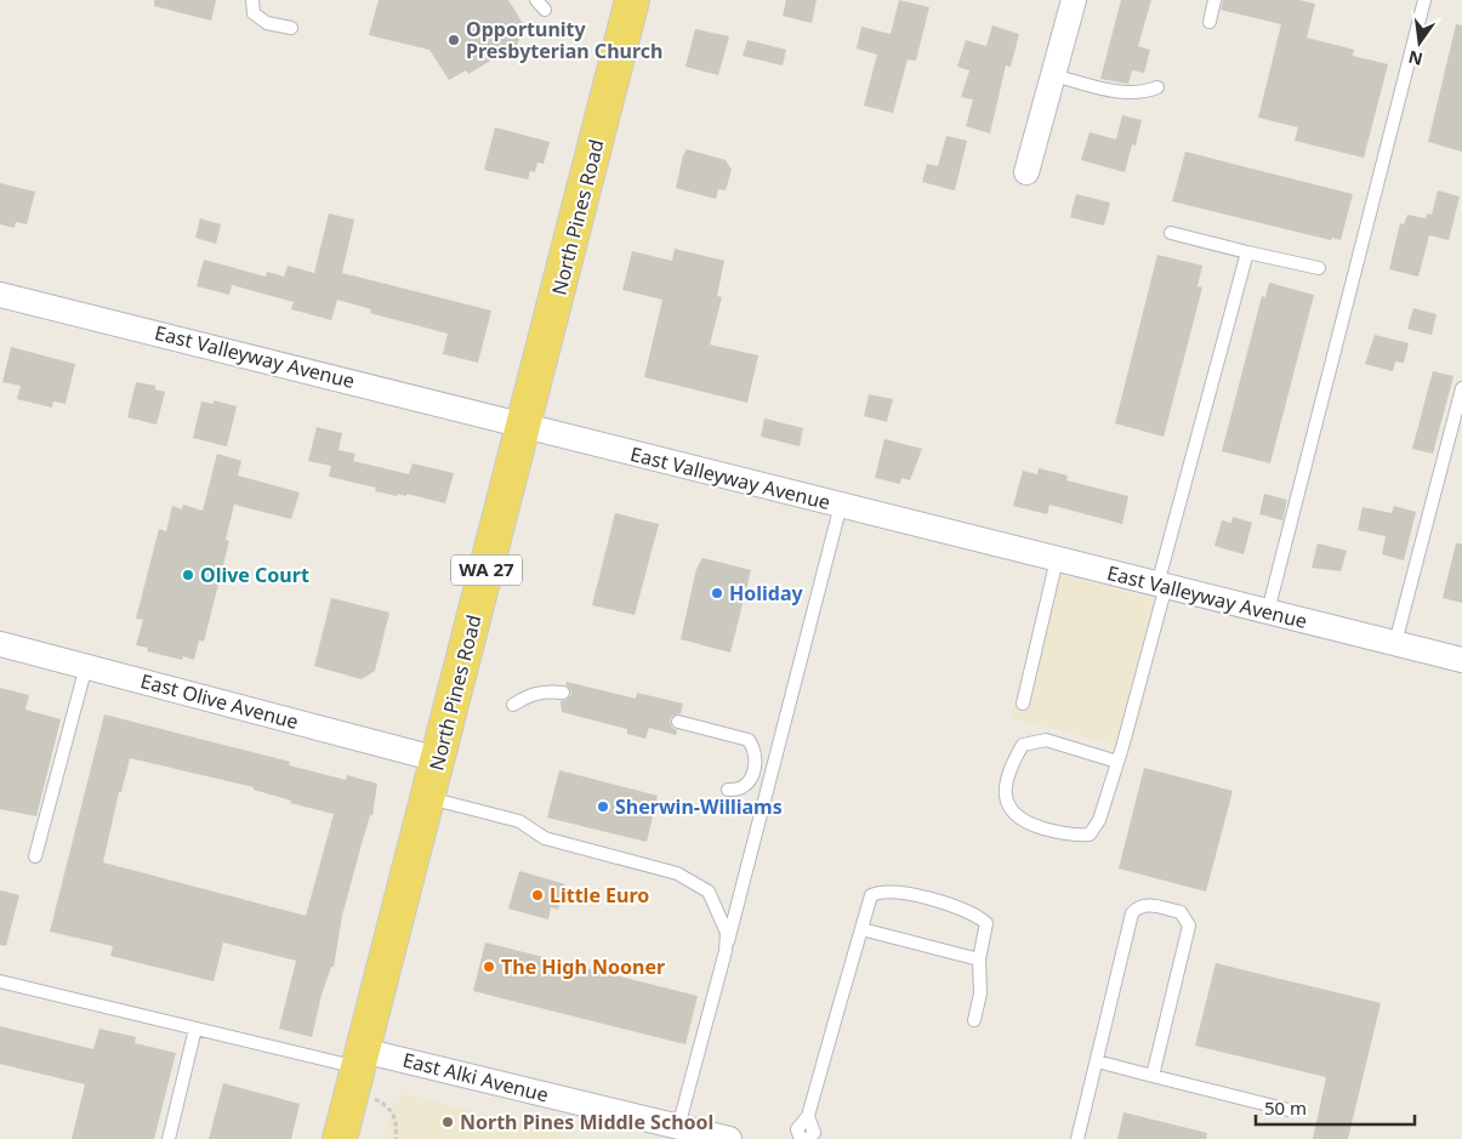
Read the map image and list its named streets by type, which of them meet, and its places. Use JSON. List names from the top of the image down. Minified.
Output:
{"streets":{"main road":["North Pines Road","WA 27"],"street":["East Valleyway Avenue","East Olive Avenue","East Alki Avenue"]},"crossings":[["North Pines Road","East Valleyway Avenue"],["North Pines Road","East Olive Avenue"],["North Pines Road","East Alki Avenue"]],"places":["Opportunity Presbyterian Church","Olive Court","Holiday","Sherwin-Williams","Little Euro","The High Nooner","North Pines Middle School"],"scale_bar":"50 m","north":"bottom"}
